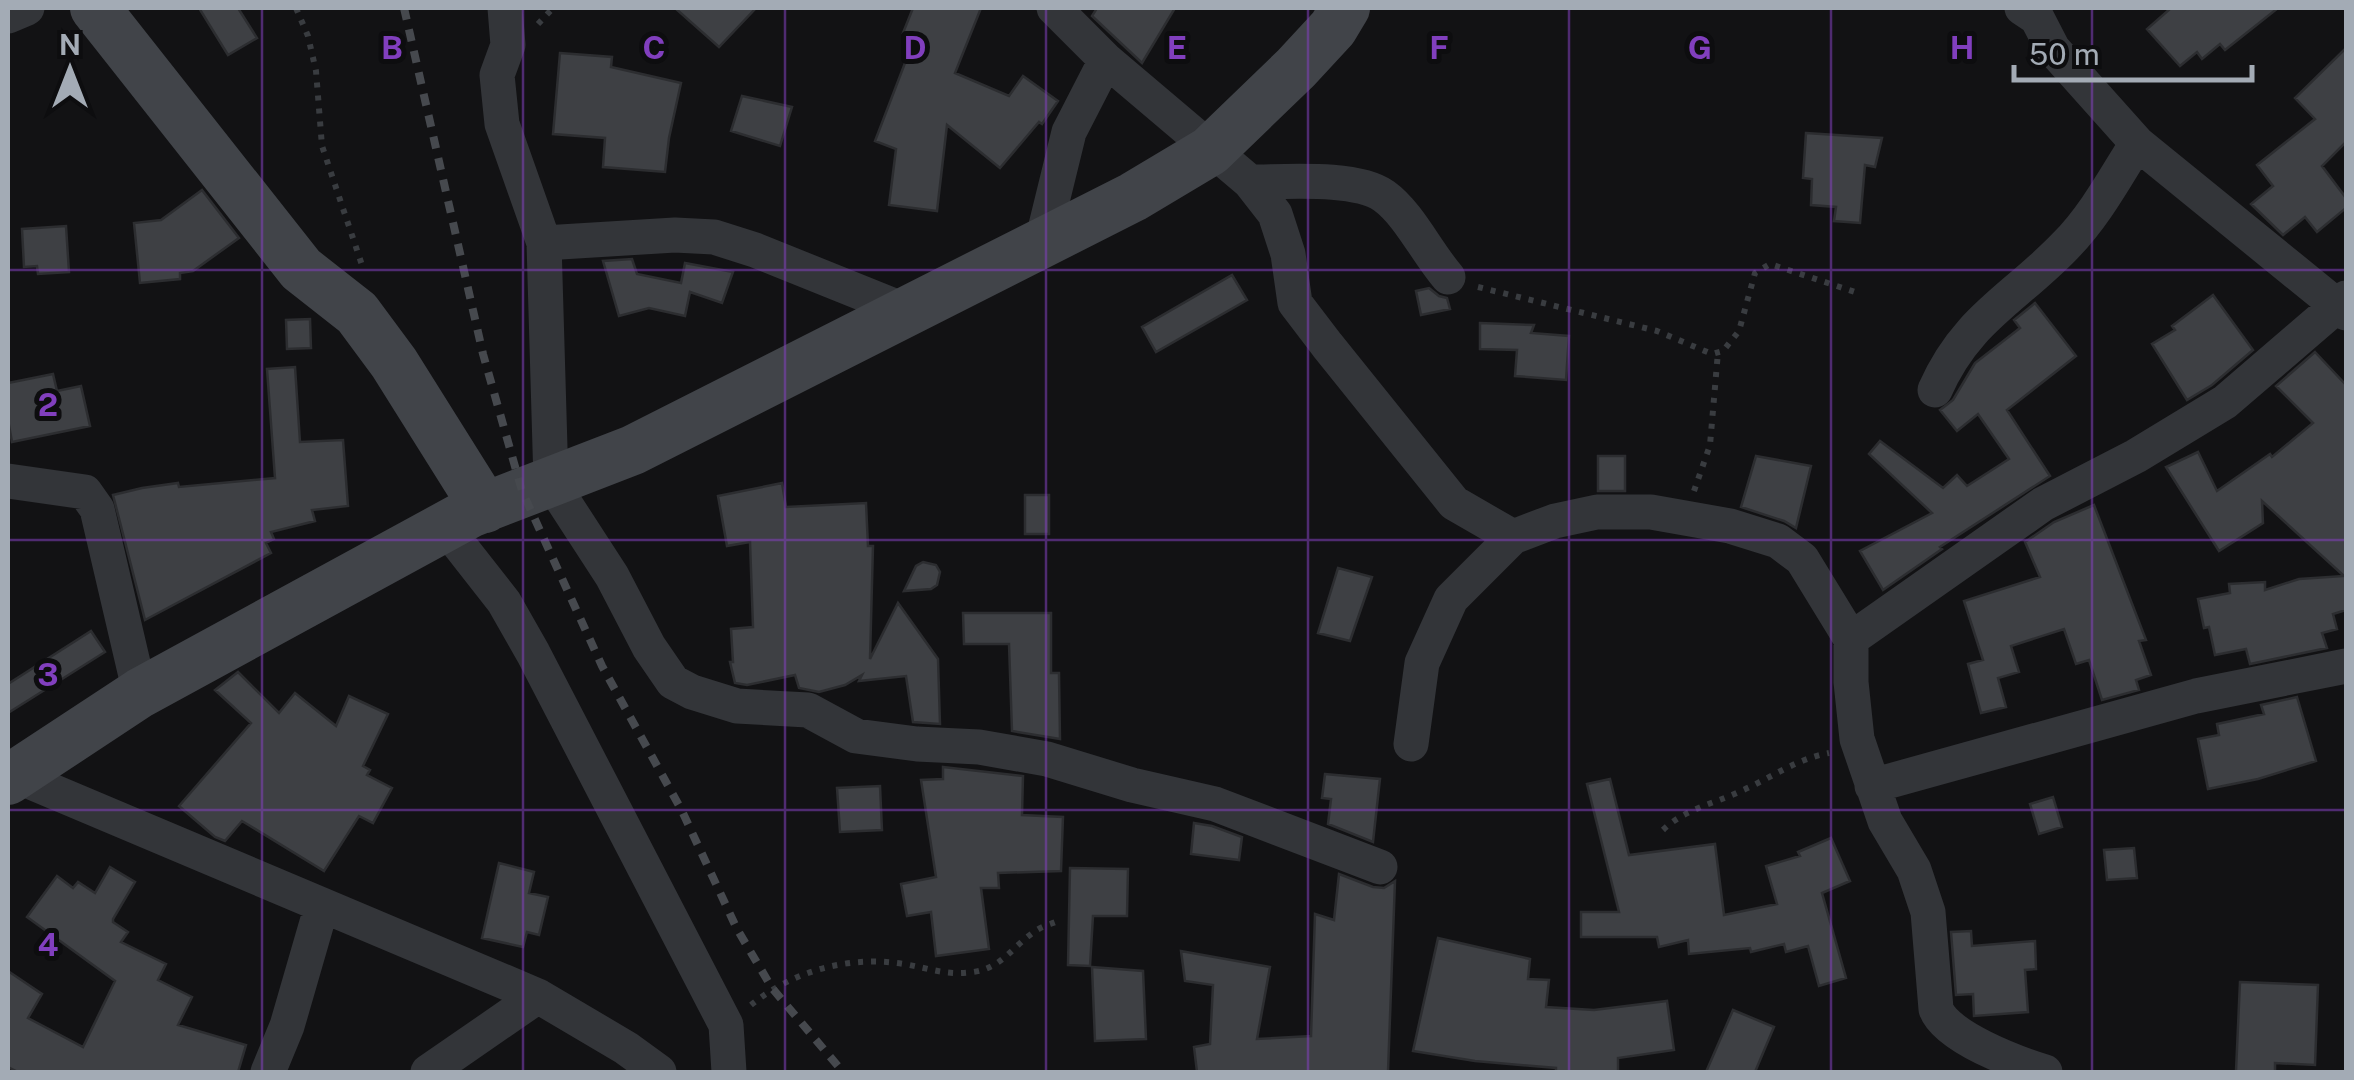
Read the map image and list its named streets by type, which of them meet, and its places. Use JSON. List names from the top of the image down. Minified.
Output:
{"scale_bar":"50 m","north":"top","grid":{"columns":["B","C","D","E","F","G","H"],"rows":["2","3","4"]}}
